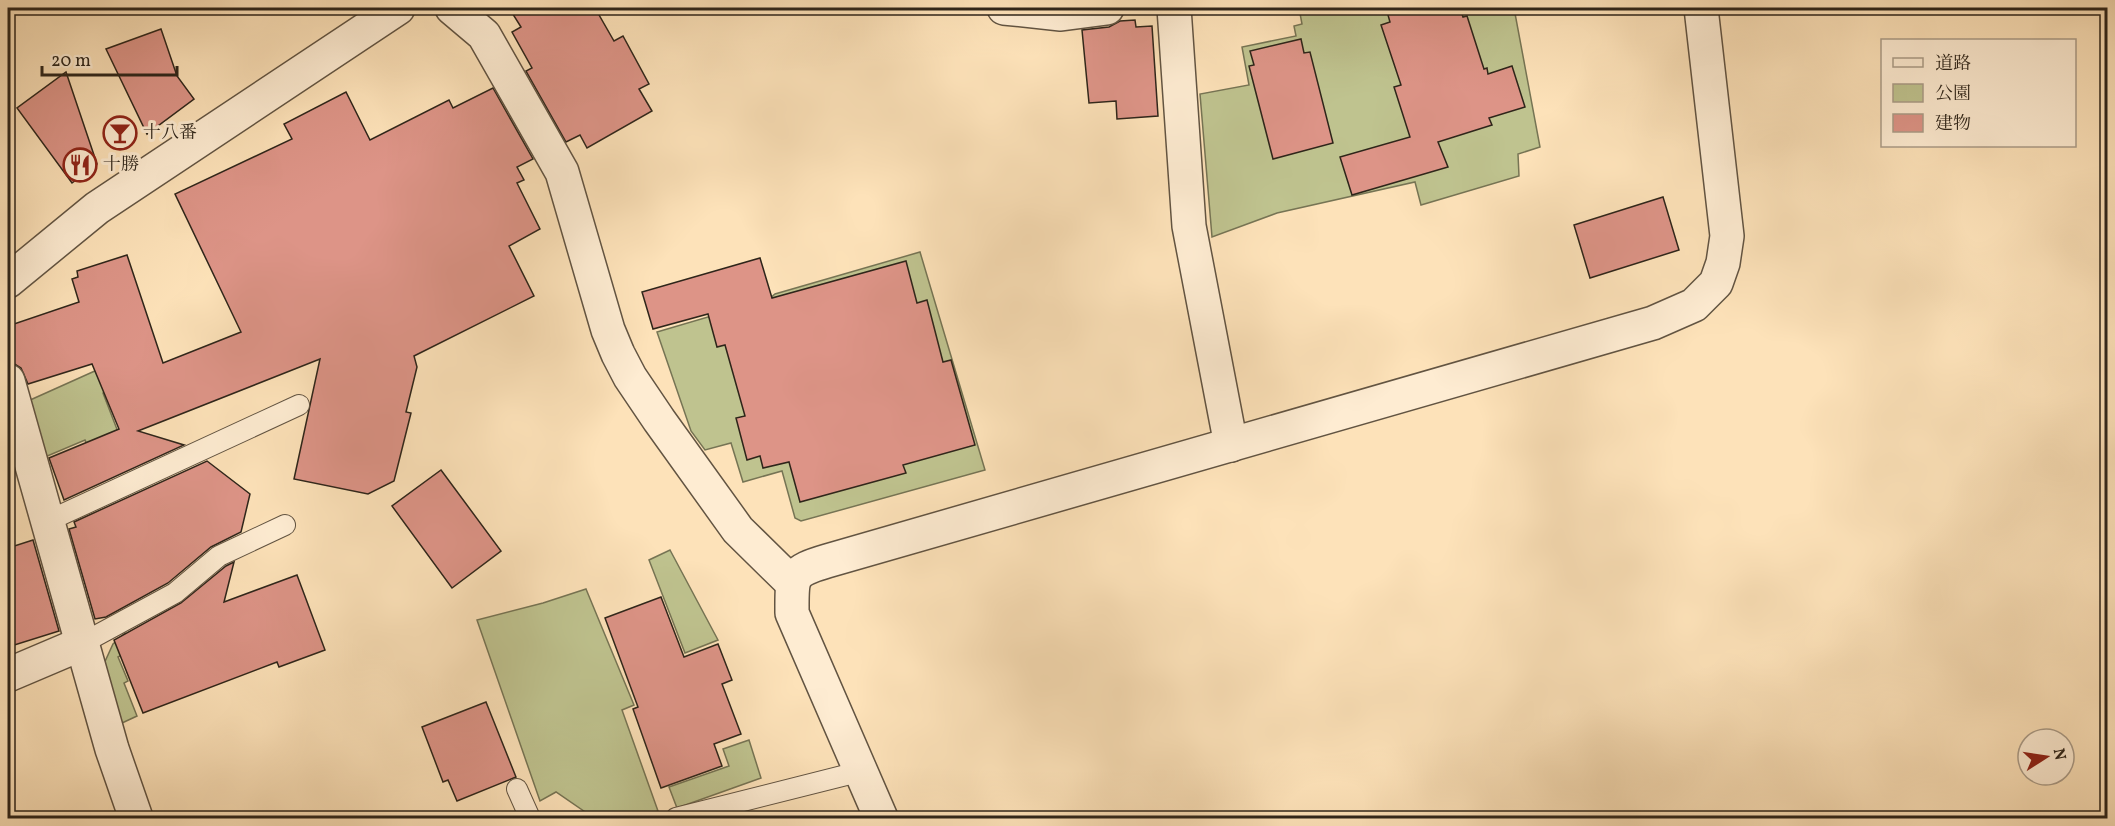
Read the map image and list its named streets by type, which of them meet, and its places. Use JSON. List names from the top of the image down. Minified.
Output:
{"places":{"bar":["十八番"],"restaurant":["十勝"]},"legend":["道路","公園","建物"],"scale_bar":"20 m","north":"right"}
